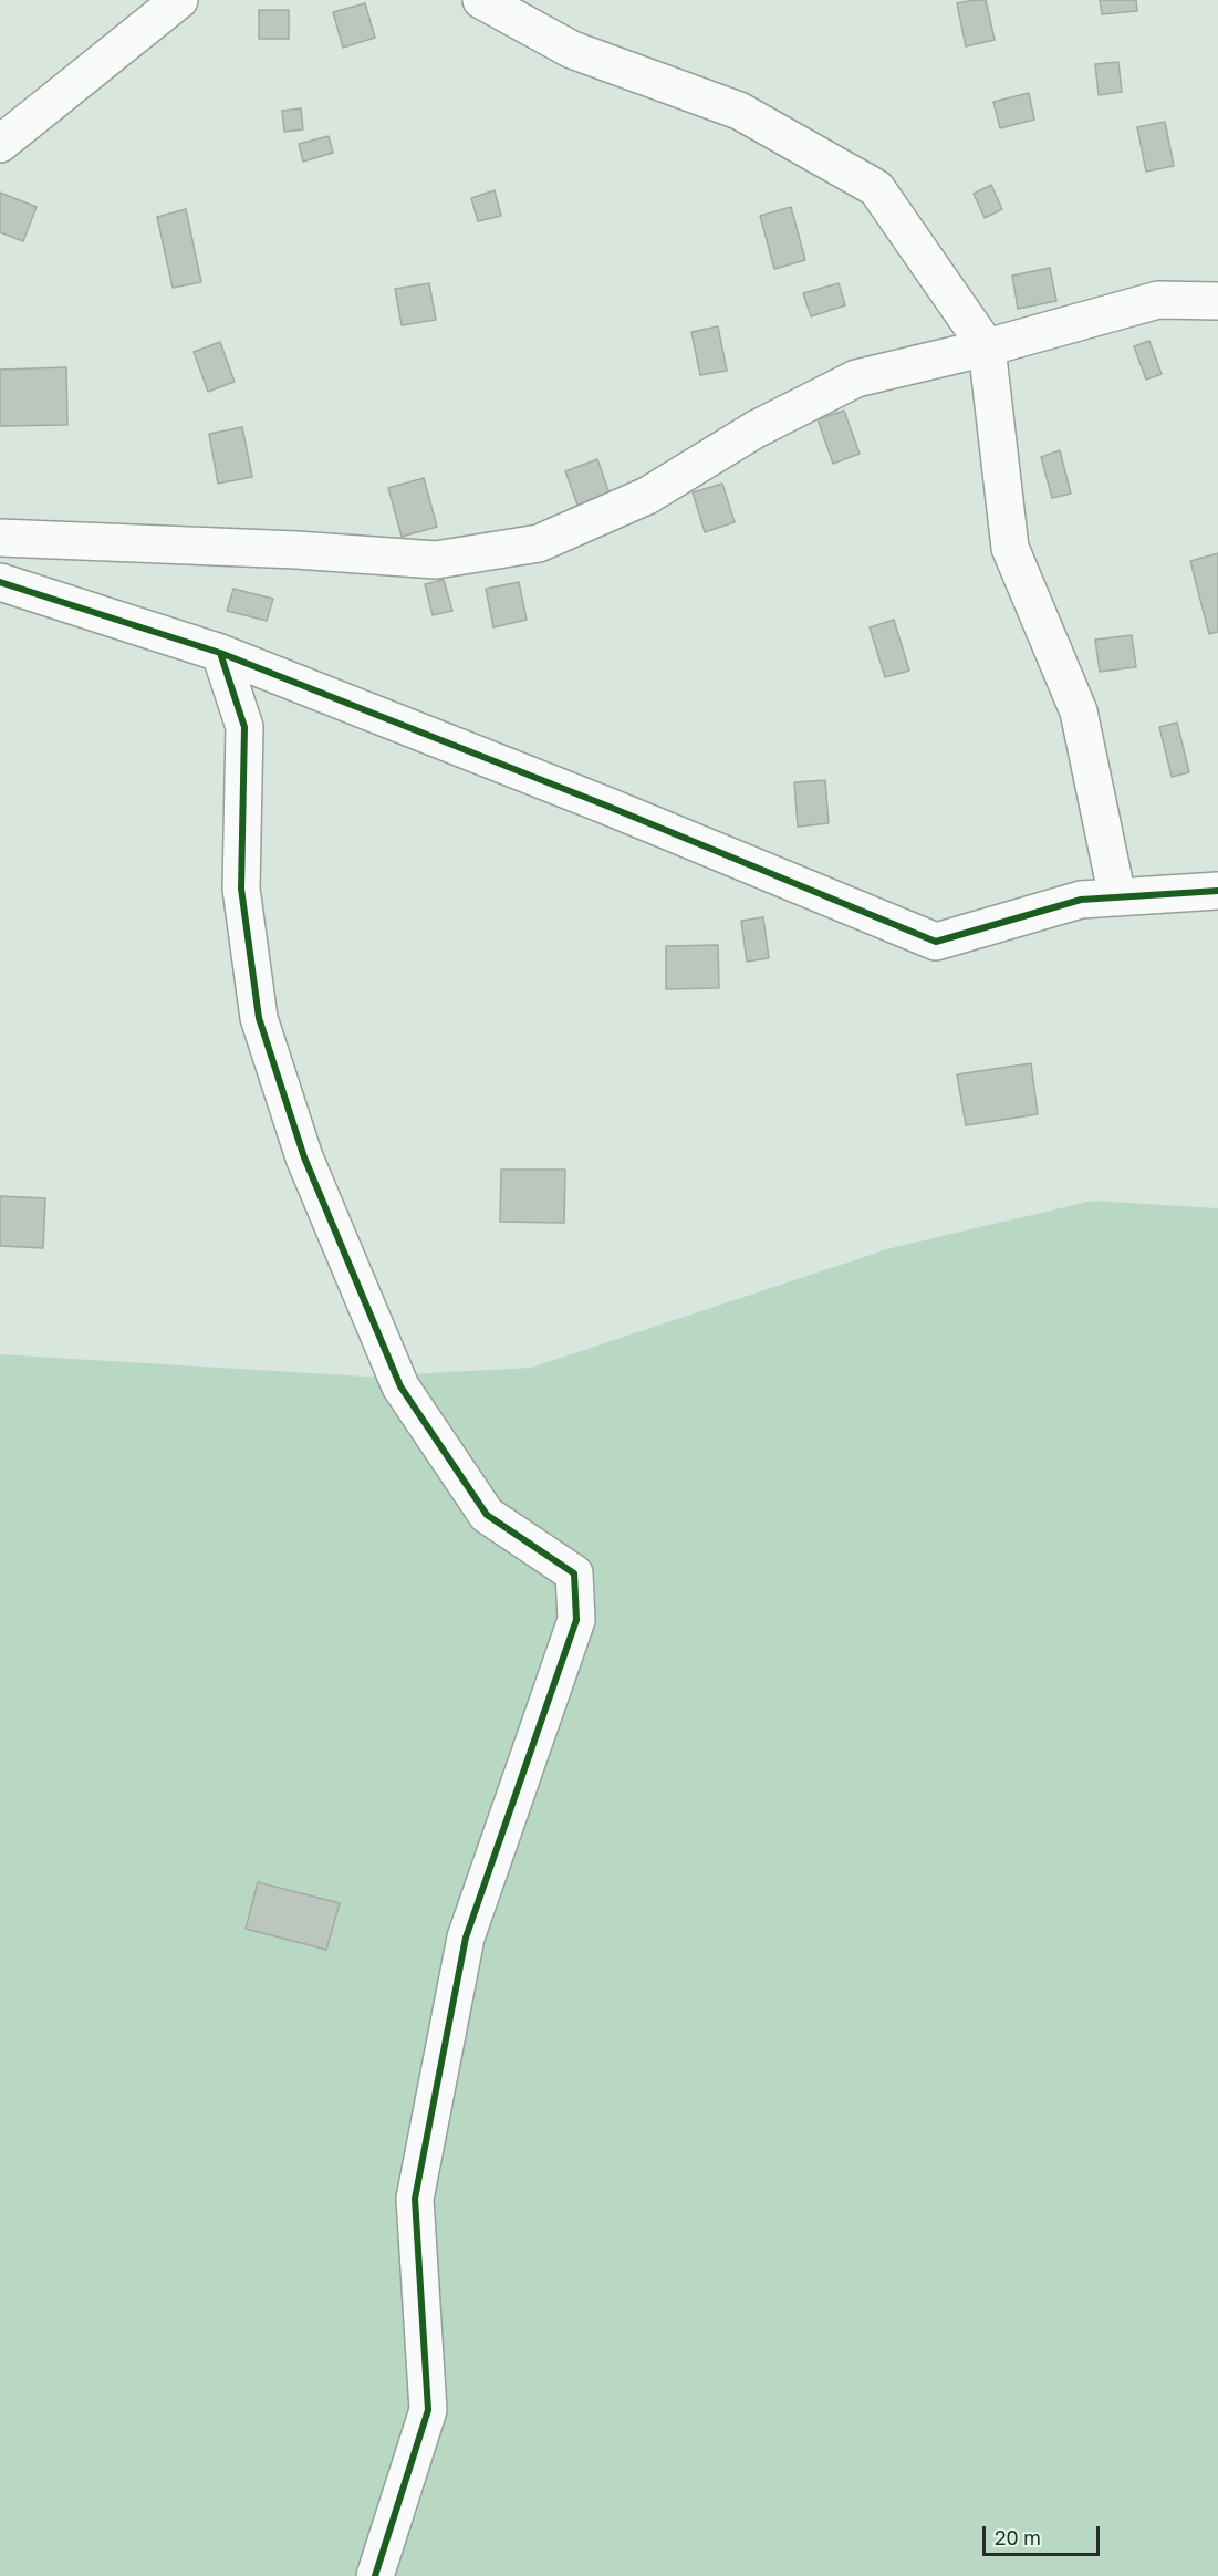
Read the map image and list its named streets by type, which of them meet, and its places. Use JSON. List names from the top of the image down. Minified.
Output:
{"scale_bar":"20 m"}
